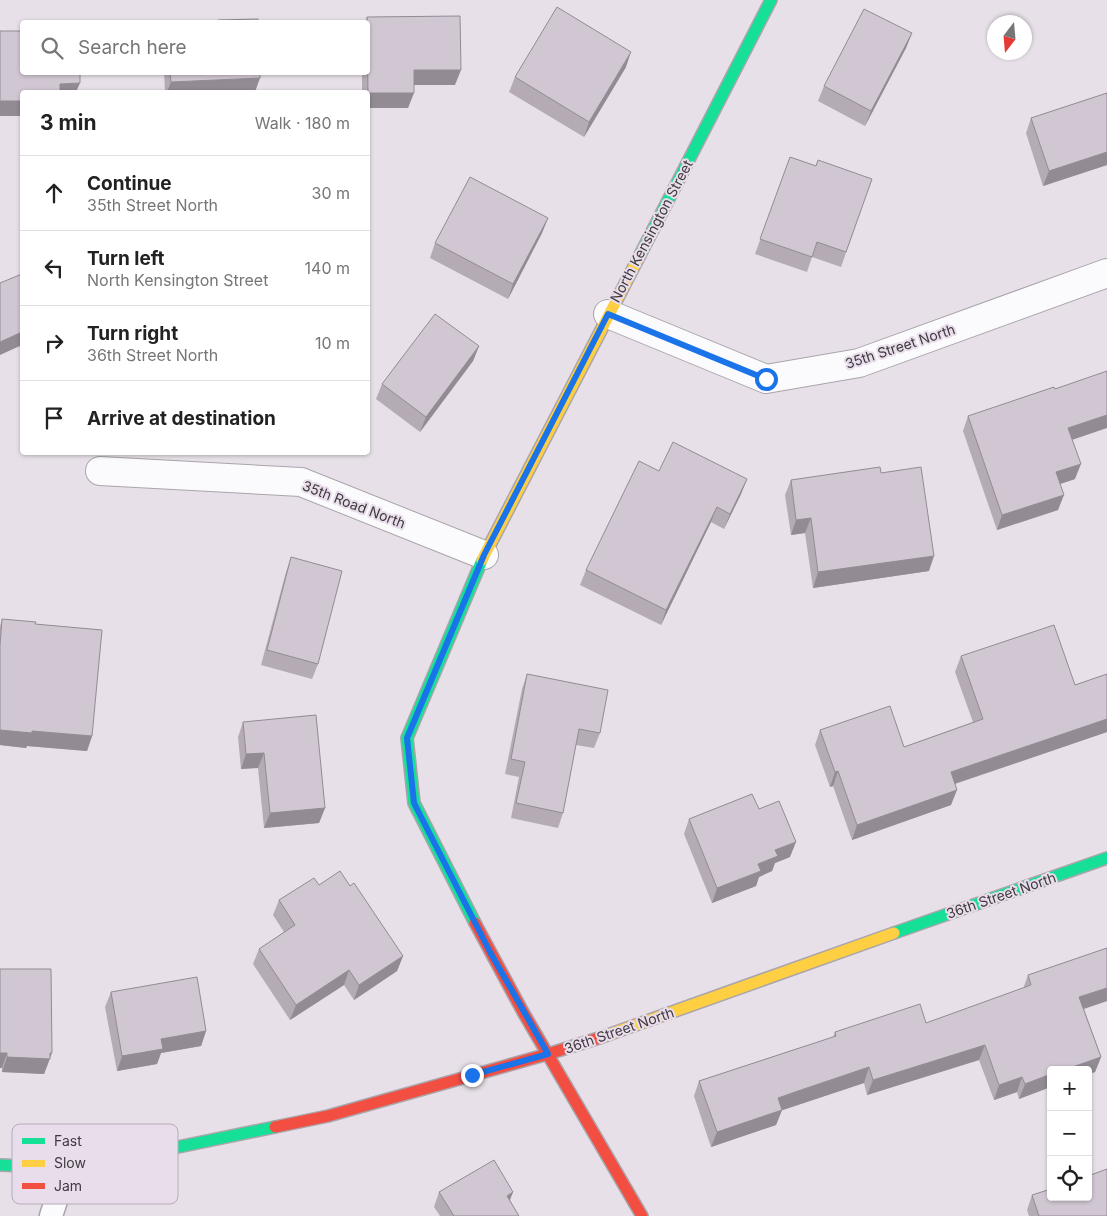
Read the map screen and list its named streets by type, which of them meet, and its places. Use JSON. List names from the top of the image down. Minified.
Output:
{"streets":{"street":["North Kensington Street","35th Street North","35th Road North","36th Street North"]},"crossings":[["North Kensington Street","35th Street North"],["North Kensington Street","35th Road North"],["North Kensington Street","36th Street North"]],"legend":["Fast","Slow","Jam"],"north":"bottom","page":{"search":"Search here","heading":["3 min","Walk · 180 m"],"list":[["Continue","35th Street North","30 m"],["Turn left","North Kensington Street","140 m"],["Turn right","36th Street North","10 m"],"Arrive at destination"],"map_buttons":["+","−"]}}
